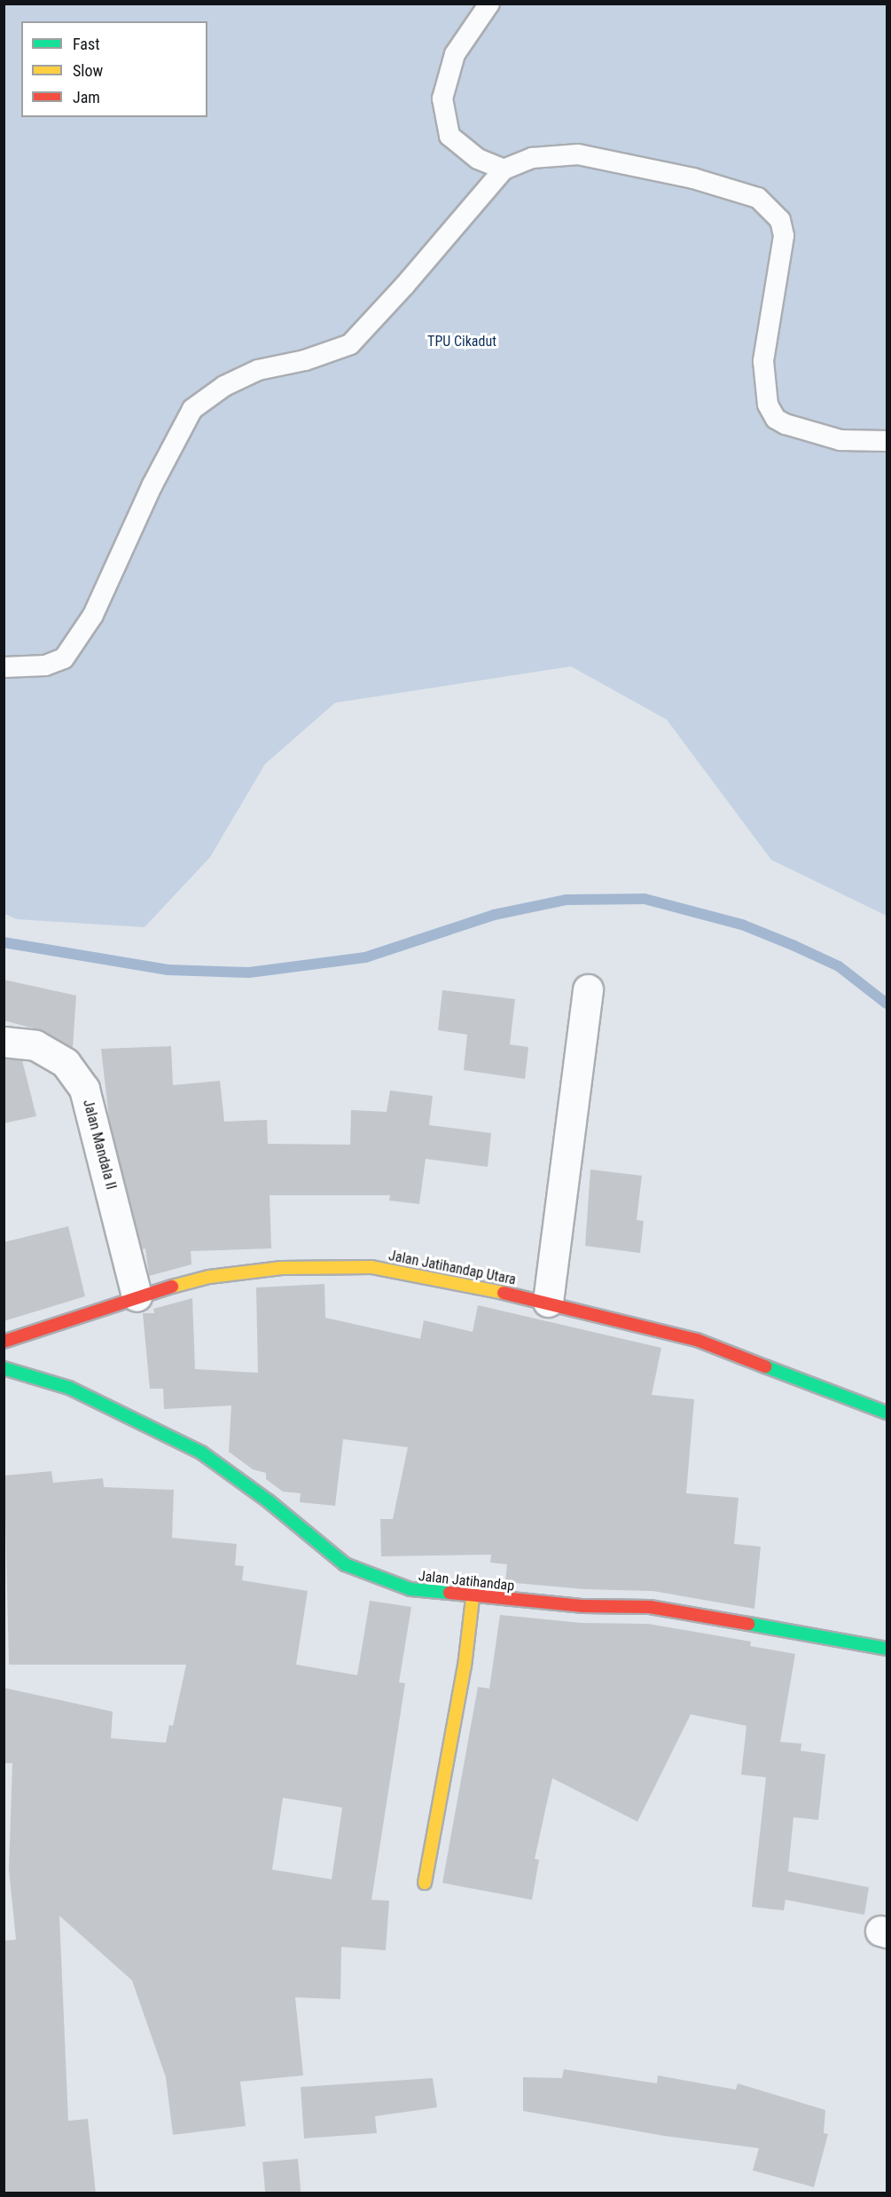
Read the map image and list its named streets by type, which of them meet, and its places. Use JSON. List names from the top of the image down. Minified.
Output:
{"streets":{"street":["Jalan Mandala II","Jalan Jatihandap Utara","Jalan Jatihandap"]},"crossings":[["Jalan Mandala II","Jalan Jatihandap Utara"]],"parks":["TPU Cikadut"],"legend":["Fast","Slow","Jam"]}
